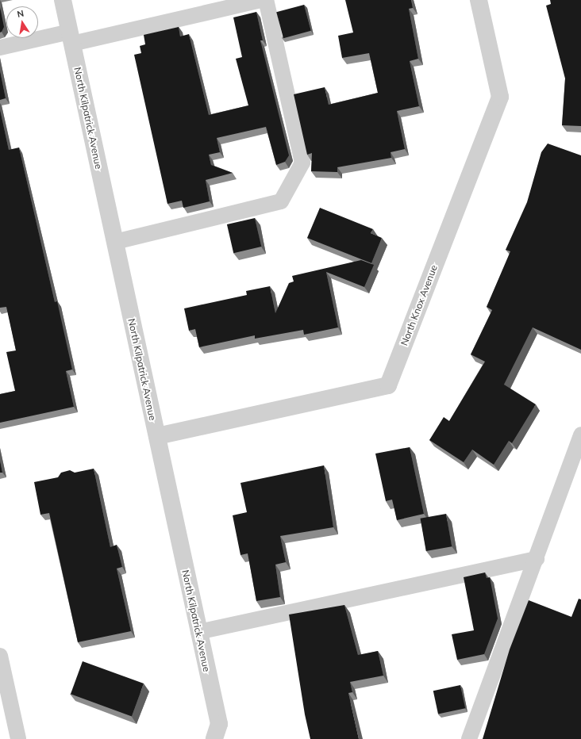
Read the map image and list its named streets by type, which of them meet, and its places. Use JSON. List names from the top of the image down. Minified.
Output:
{"streets":{"street":["North Kilpatrick Avenue","North Knox Avenue"]},"crossings":[["North Kilpatrick Avenue","North Knox Avenue"]],"north":"top"}
